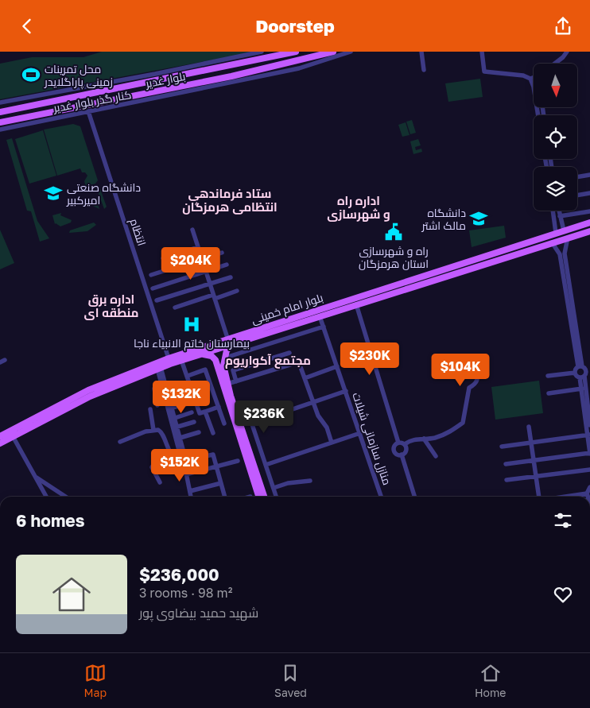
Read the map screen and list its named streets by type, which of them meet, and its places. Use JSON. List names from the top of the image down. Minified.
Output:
{"streets":{"main road":["بلوار غدیر","بلوار امام خمینی"],"street":["کنار گذر بلوار غدیر","انتظام","منازل سازمانی شیلات"]},"crossings":[["کنار گذر بلوار غدیر","انتظام"],["انتظام","بلوار امام خمینی"],["بلوار امام خمینی","منازل سازمانی شیلات"]],"districts":["ستاد فرماندهی انتظامی هرمزگان","اداره راه و شهرسازی","اداره برق منطقه ای","مجتمع آکواریوم"],"places":{"sports":["محل تمرینات زمینی پاراگلایدر"],"school or university":["دانشگاه صنعتی امیرکبیر","دانشگاه مالک اشتر"],"public building":["راه و شهرسازی استان هرمزگان"],"hospital":["بیمارستان خاتم الانبیاء ناجا"]},"north":"bottom","page":{"header":"Doorstep","price":["$204K","$230K","$104K","$132K","$236K","$152K"],"heading":"6 homes","list":[{"name":"$236,000","note":"3 rooms · 98 m² · شهید حمید بیضاوی پور"}],"tabs":["Map","Saved","Home"]}}
